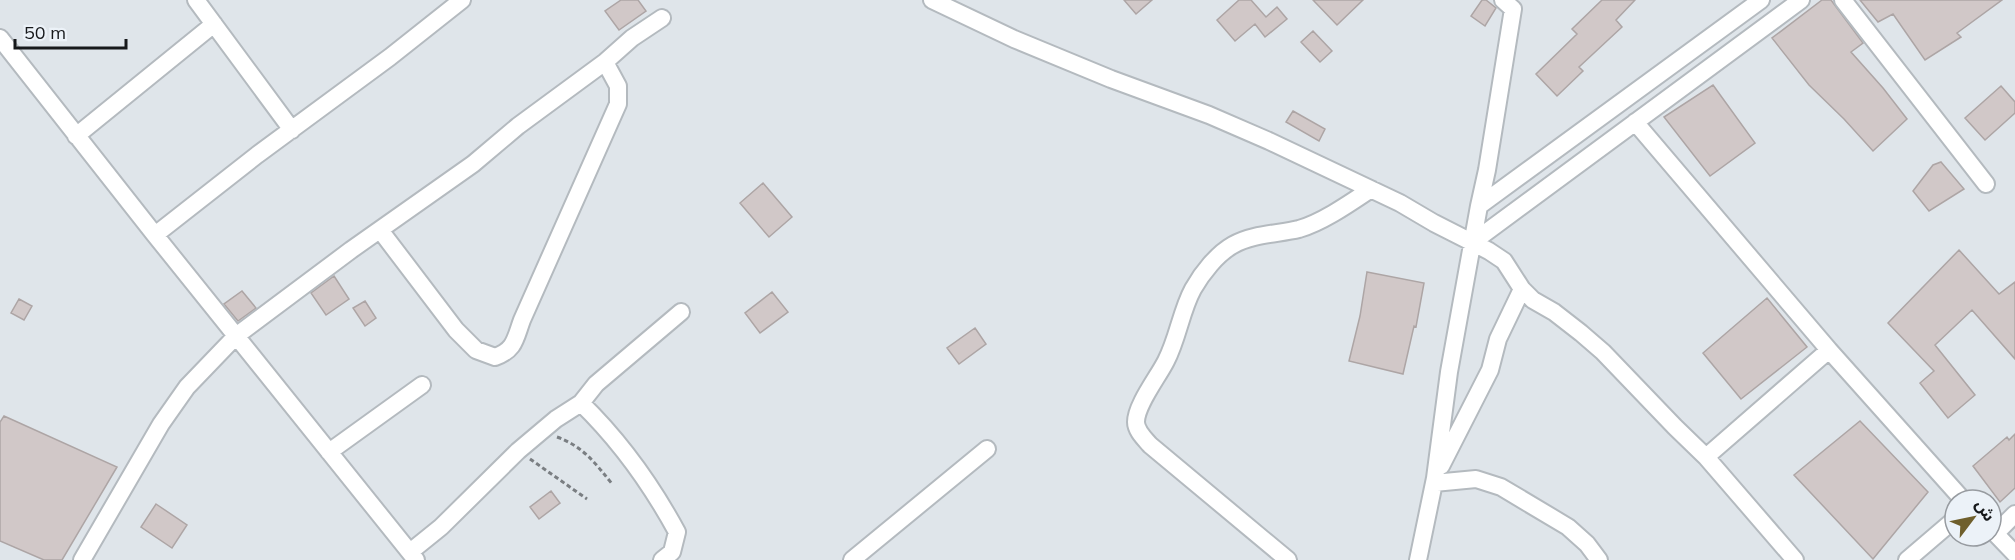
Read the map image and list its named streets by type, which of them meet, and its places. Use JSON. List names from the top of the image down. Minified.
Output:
{"scale_bar":"50 m","north":"top right"}
